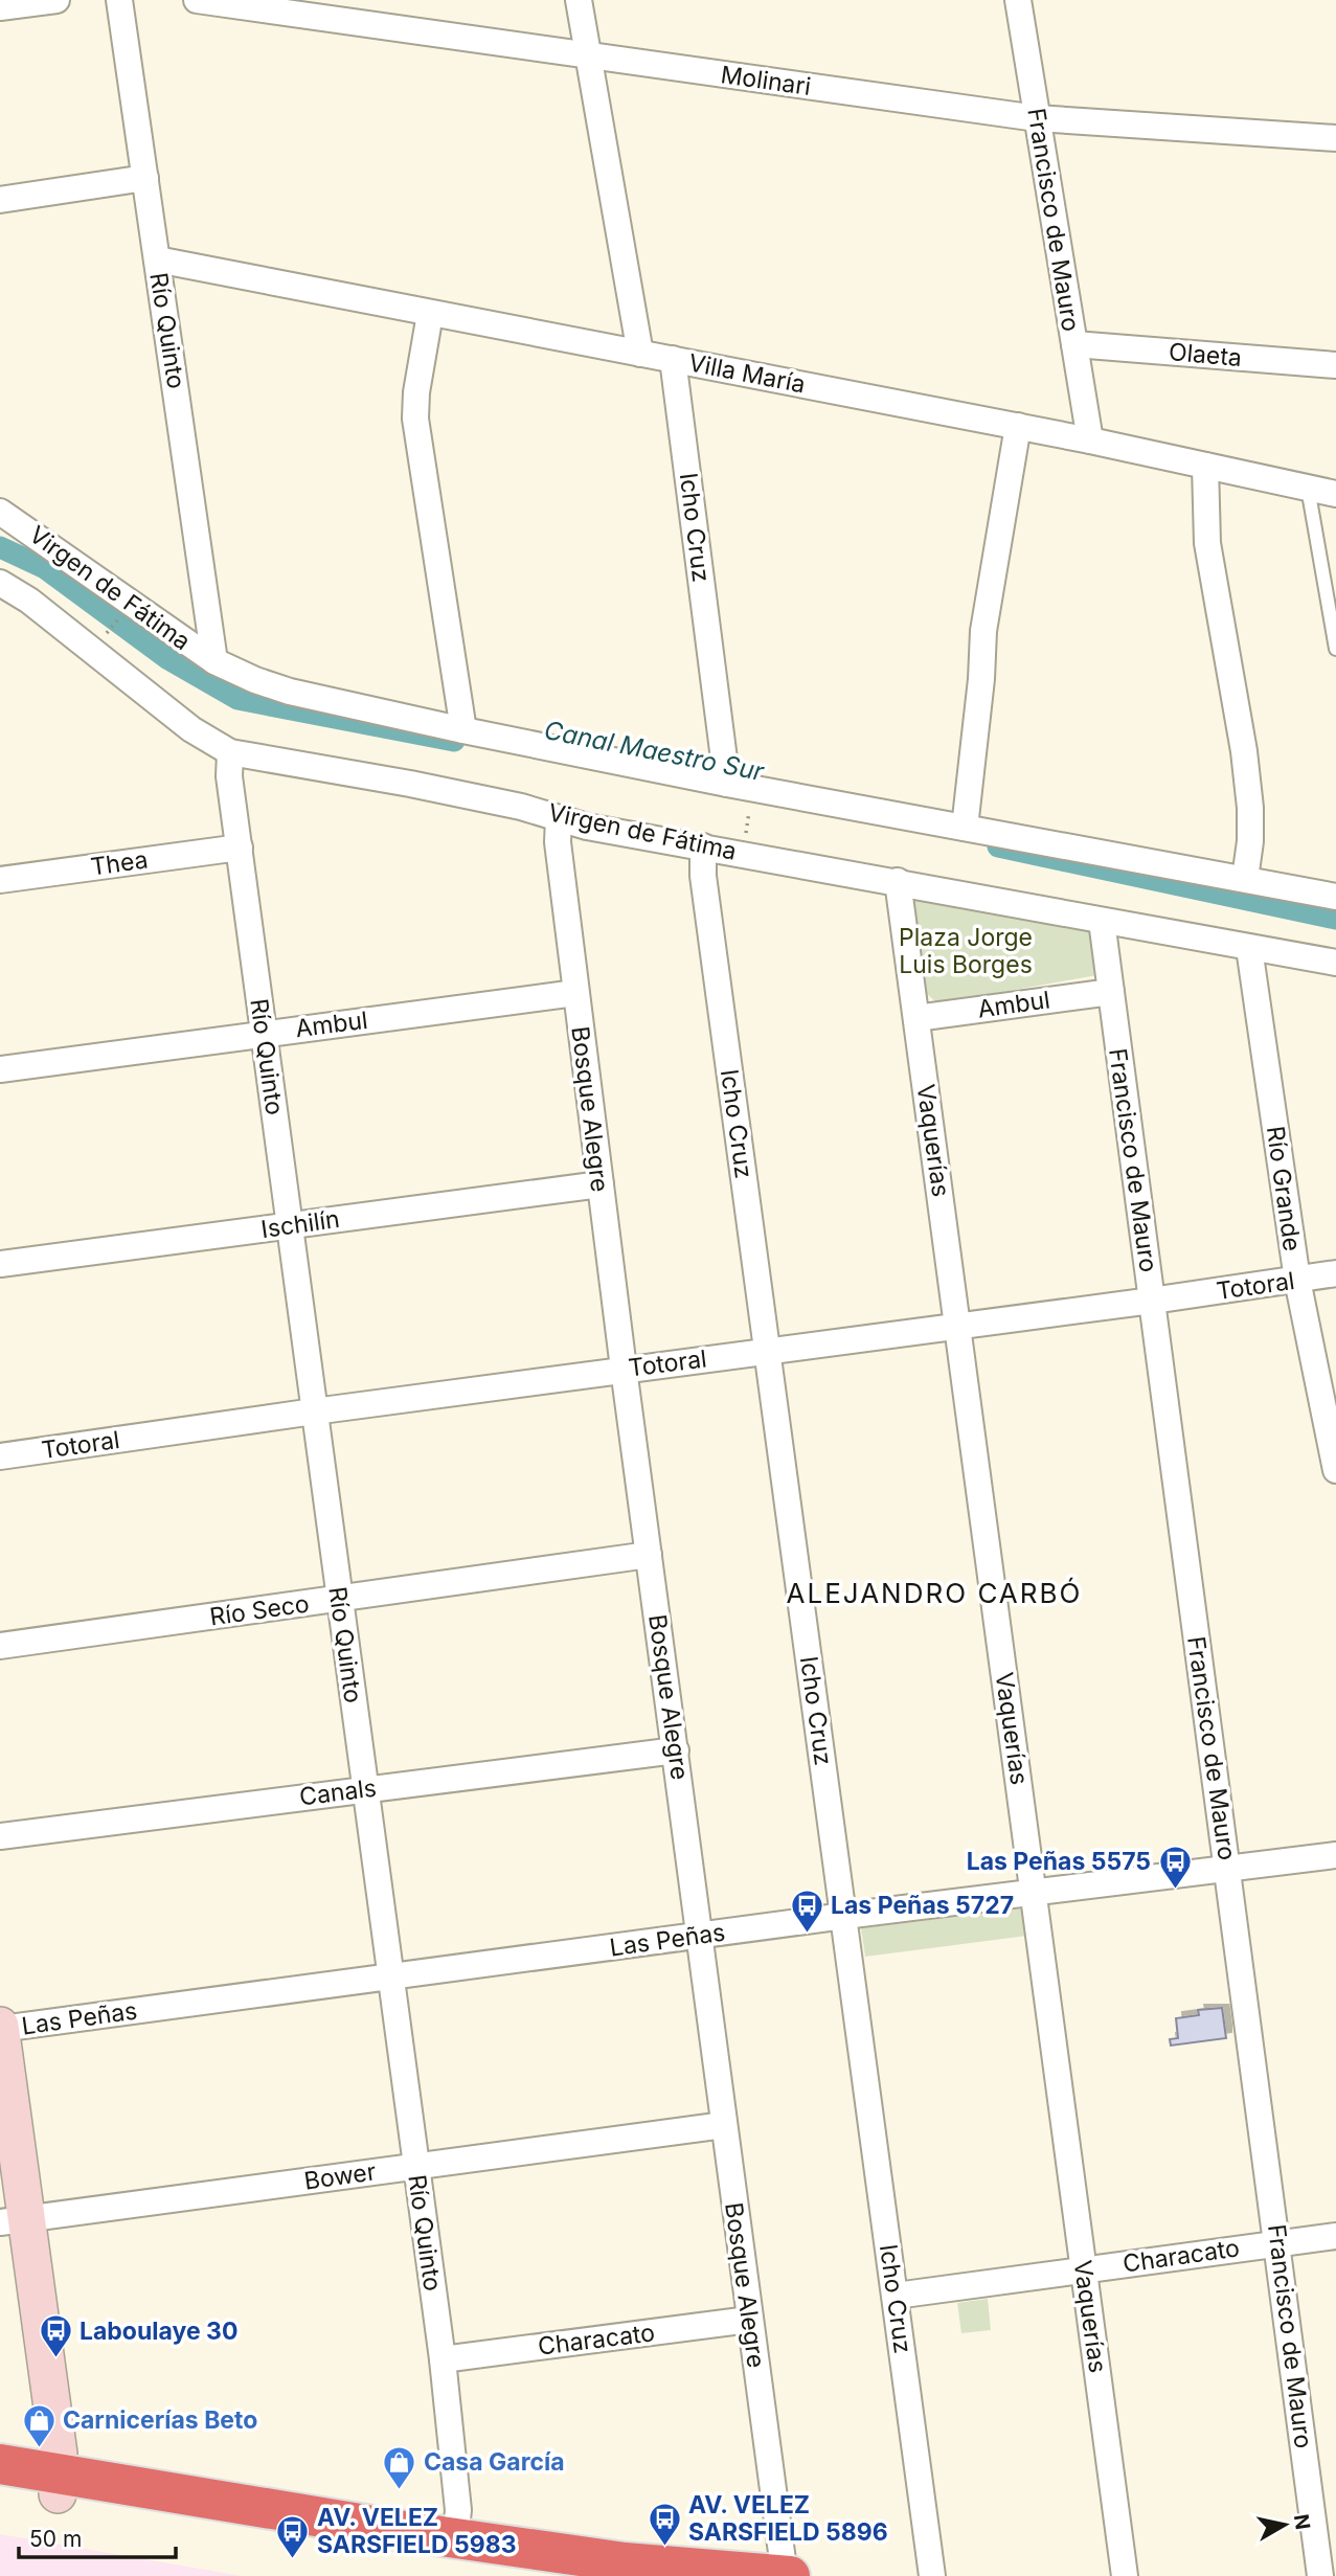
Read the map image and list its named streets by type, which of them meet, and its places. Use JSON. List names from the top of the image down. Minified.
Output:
{"streets":{"street":["Molinari","Francisco de Mauro","Río Quinto","Olaeta","Villa María","Icho Cruz","Virgen de Fátima","Thea","Ambul","Bosque Alegre","Vaquerías","Río Grande","Ischilín","Totoral","Río Seco","Canals","Las Peñas","Bower","Characato"]},"crossings":[["Molinari","Francisco de Mauro"],["Francisco de Mauro","Olaeta"],["Francisco de Mauro","Villa María"],["Francisco de Mauro","Virgen de Fátima"],["Francisco de Mauro","Ambul"],["Francisco de Mauro","Totoral"],["Francisco de Mauro","Las Peñas"],["Francisco de Mauro","Characato"],["Río Quinto","Villa María"],["Río Quinto","Virgen de Fátima"],["Río Quinto","Thea"],["Río Quinto","Ambul"],["Río Quinto","Ischilín"],["Río Quinto","Totoral"],["Río Quinto","Río Seco"],["Río Quinto","Canals"],["Río Quinto","Las Peñas"],["Río Quinto","Bower"],["Río Quinto","Characato"],["Villa María","Icho Cruz"],["Icho Cruz","Virgen de Fátima"],["Icho Cruz","Totoral"],["Icho Cruz","Las Peñas"],["Icho Cruz","Characato"],["Virgen de Fátima","Bosque Alegre"],["Virgen de Fátima","Vaquerías"],["Virgen de Fátima","Río Grande"],["Ambul","Bosque Alegre"],["Ambul","Vaquerías"],["Bosque Alegre","Ischilín"],["Bosque Alegre","Totoral"],["Bosque Alegre","Río Seco"],["Bosque Alegre","Canals"],["Bosque Alegre","Las Peñas"],["Bosque Alegre","Bower"],["Bosque Alegre","Characato"],["Vaquerías","Totoral"],["Vaquerías","Las Peñas"],["Vaquerías","Characato"],["Río Grande","Totoral"]],"districts":["ALEJANDRO CARBÓ"],"water":["Canal Maestro Sur"],"parks":["Plaza Jorge Luis Borges"],"places":{"bus stop":["Las Peñas 5575","Las Peñas 5727","Laboulaye 30","AV. VELEZ SARSFIELD 5896","AV. VELEZ SARSFIELD 5983"],"shop":["Carnicerías Beto","Casa García"]},"scale_bar":"50 m","north":"right"}
